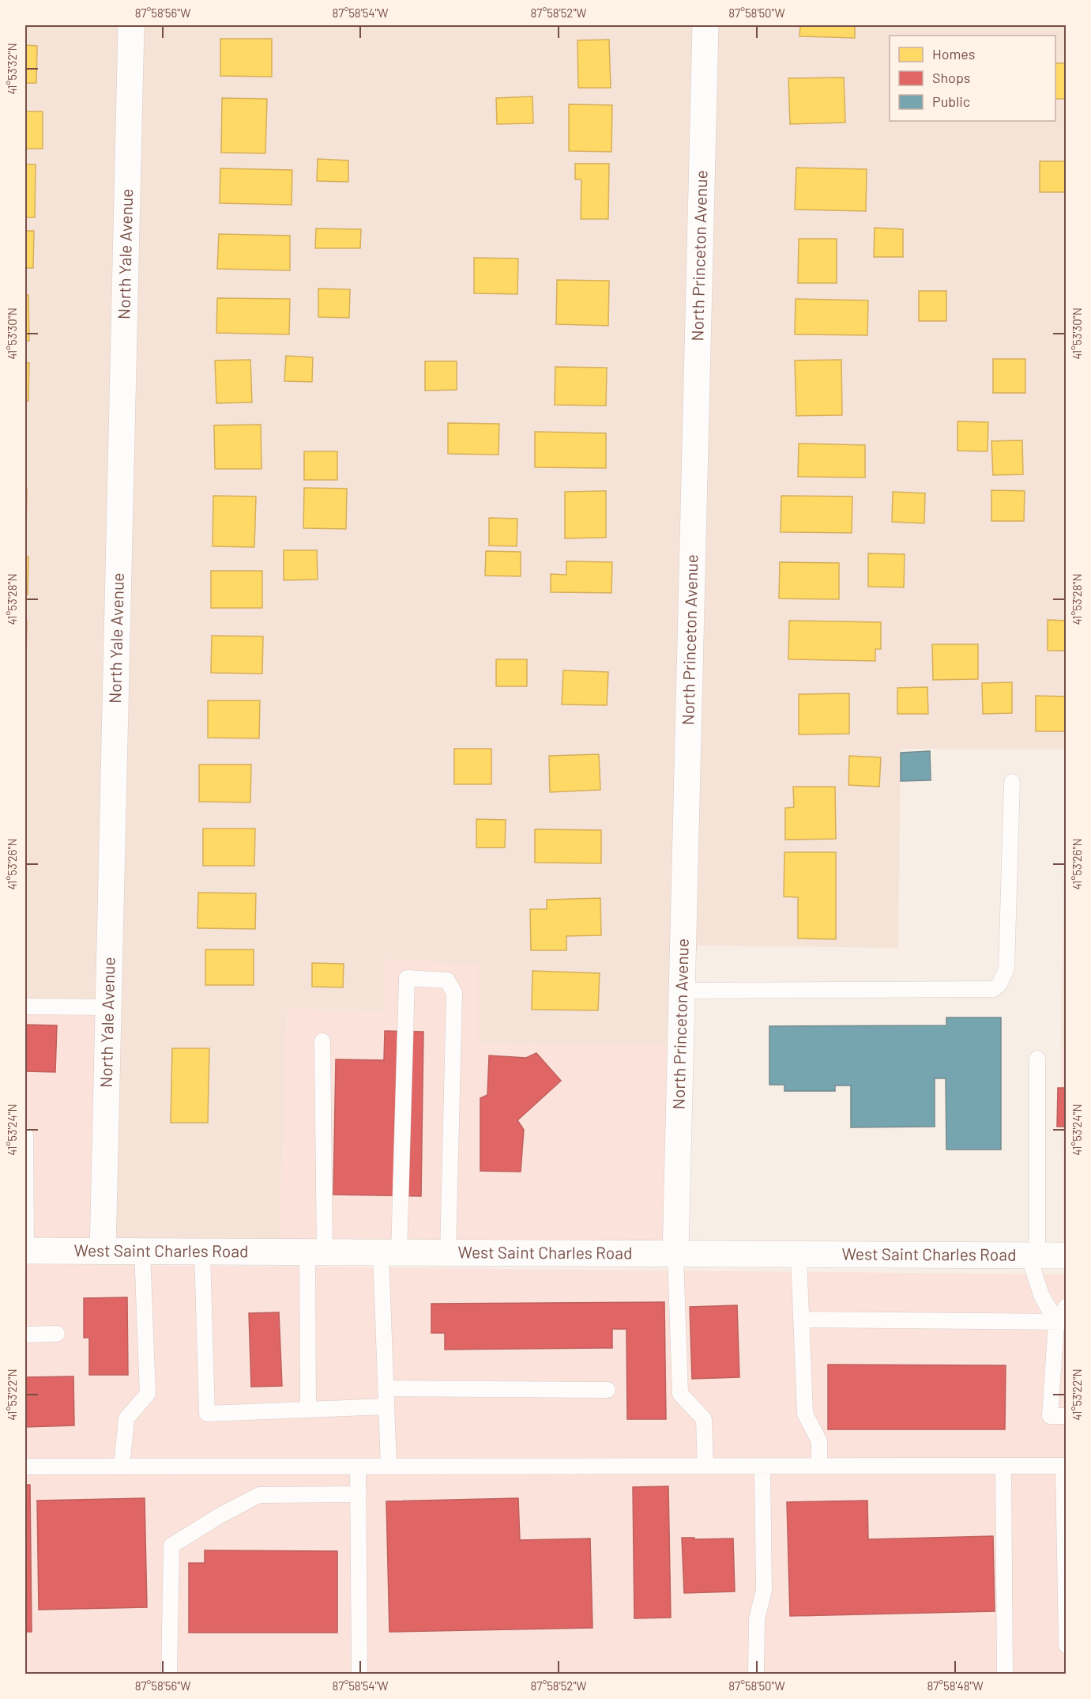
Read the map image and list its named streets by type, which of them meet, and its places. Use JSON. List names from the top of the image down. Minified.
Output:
{"streets":{"street":["North Yale Avenue","North Princeton Avenue","West Saint Charles Road"]},"crossings":[["North Yale Avenue","West Saint Charles Road"],["North Princeton Avenue","West Saint Charles Road"]],"legend":["Homes","Shops","Public"],"coordinates":["87°58'56\"W","87°58'54\"W","87°58'52\"W","87°58'50\"W","41°53'32\"N","41°53'30\"N","41°53'28\"N","41°53'26\"N","41°53'24\"N","41°53'22\"N","87°58'48\"W"]}
